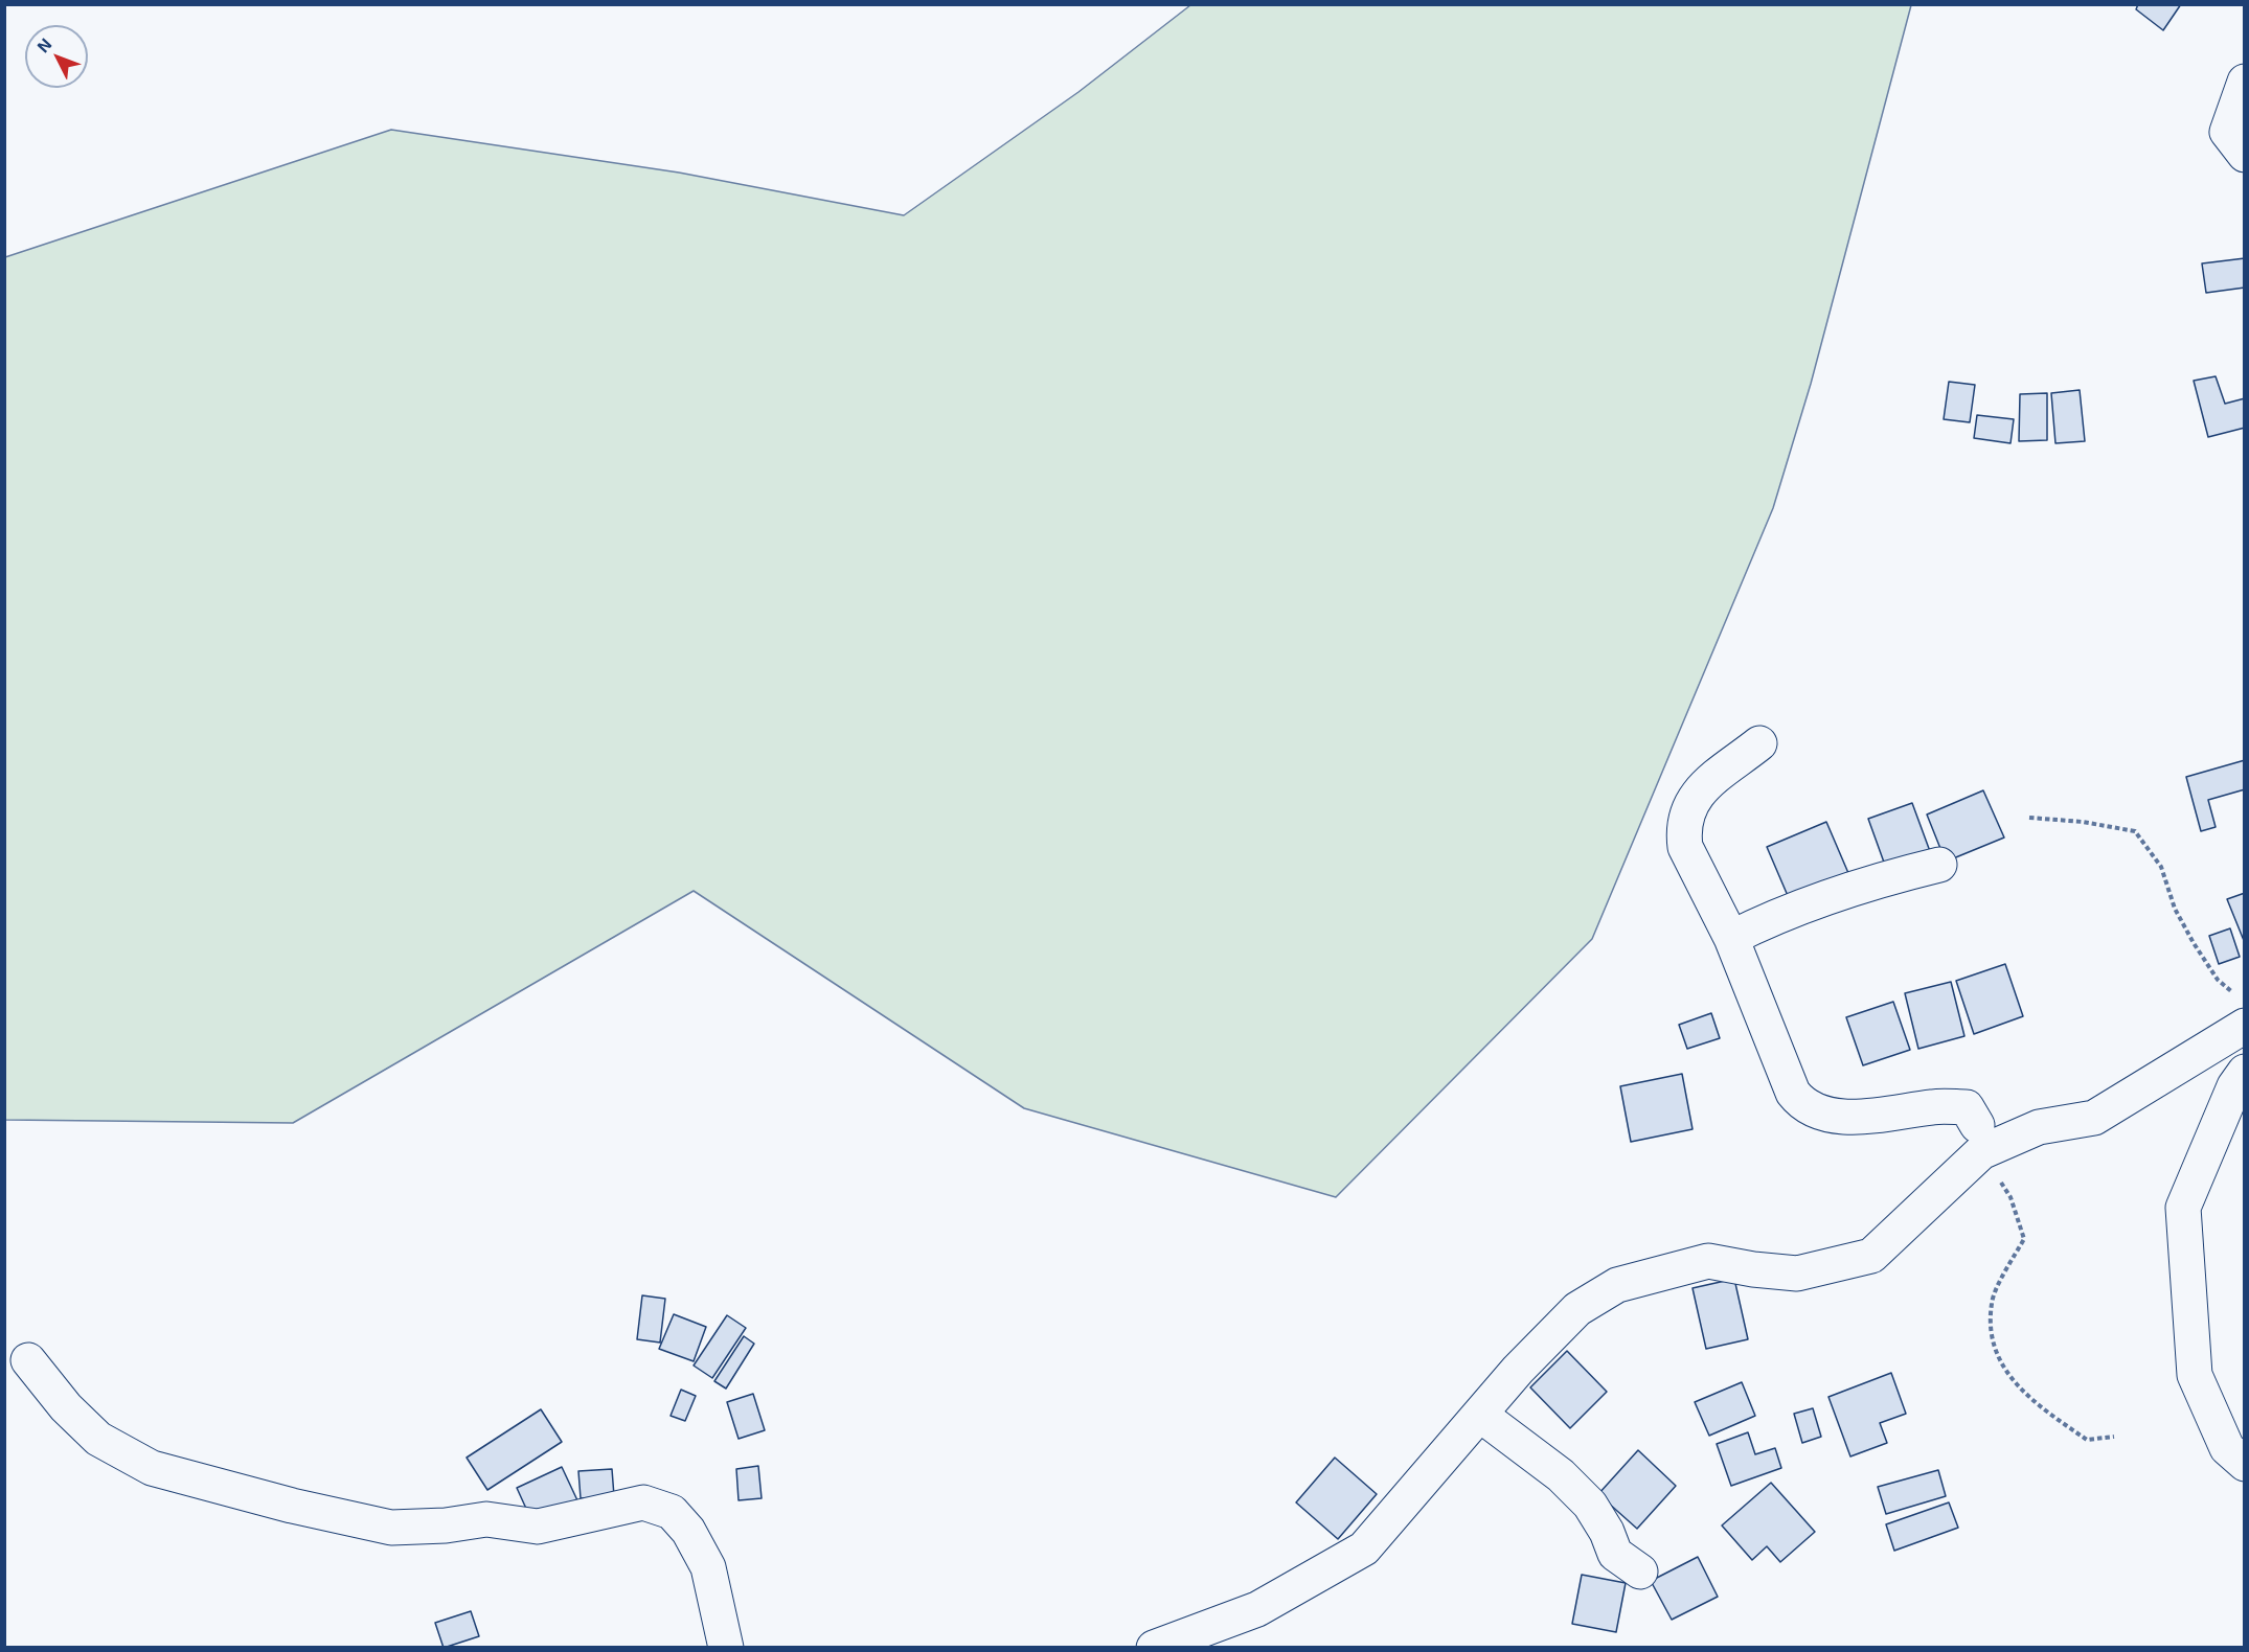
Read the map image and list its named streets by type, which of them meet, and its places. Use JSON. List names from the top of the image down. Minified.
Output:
{"north":"top left"}
